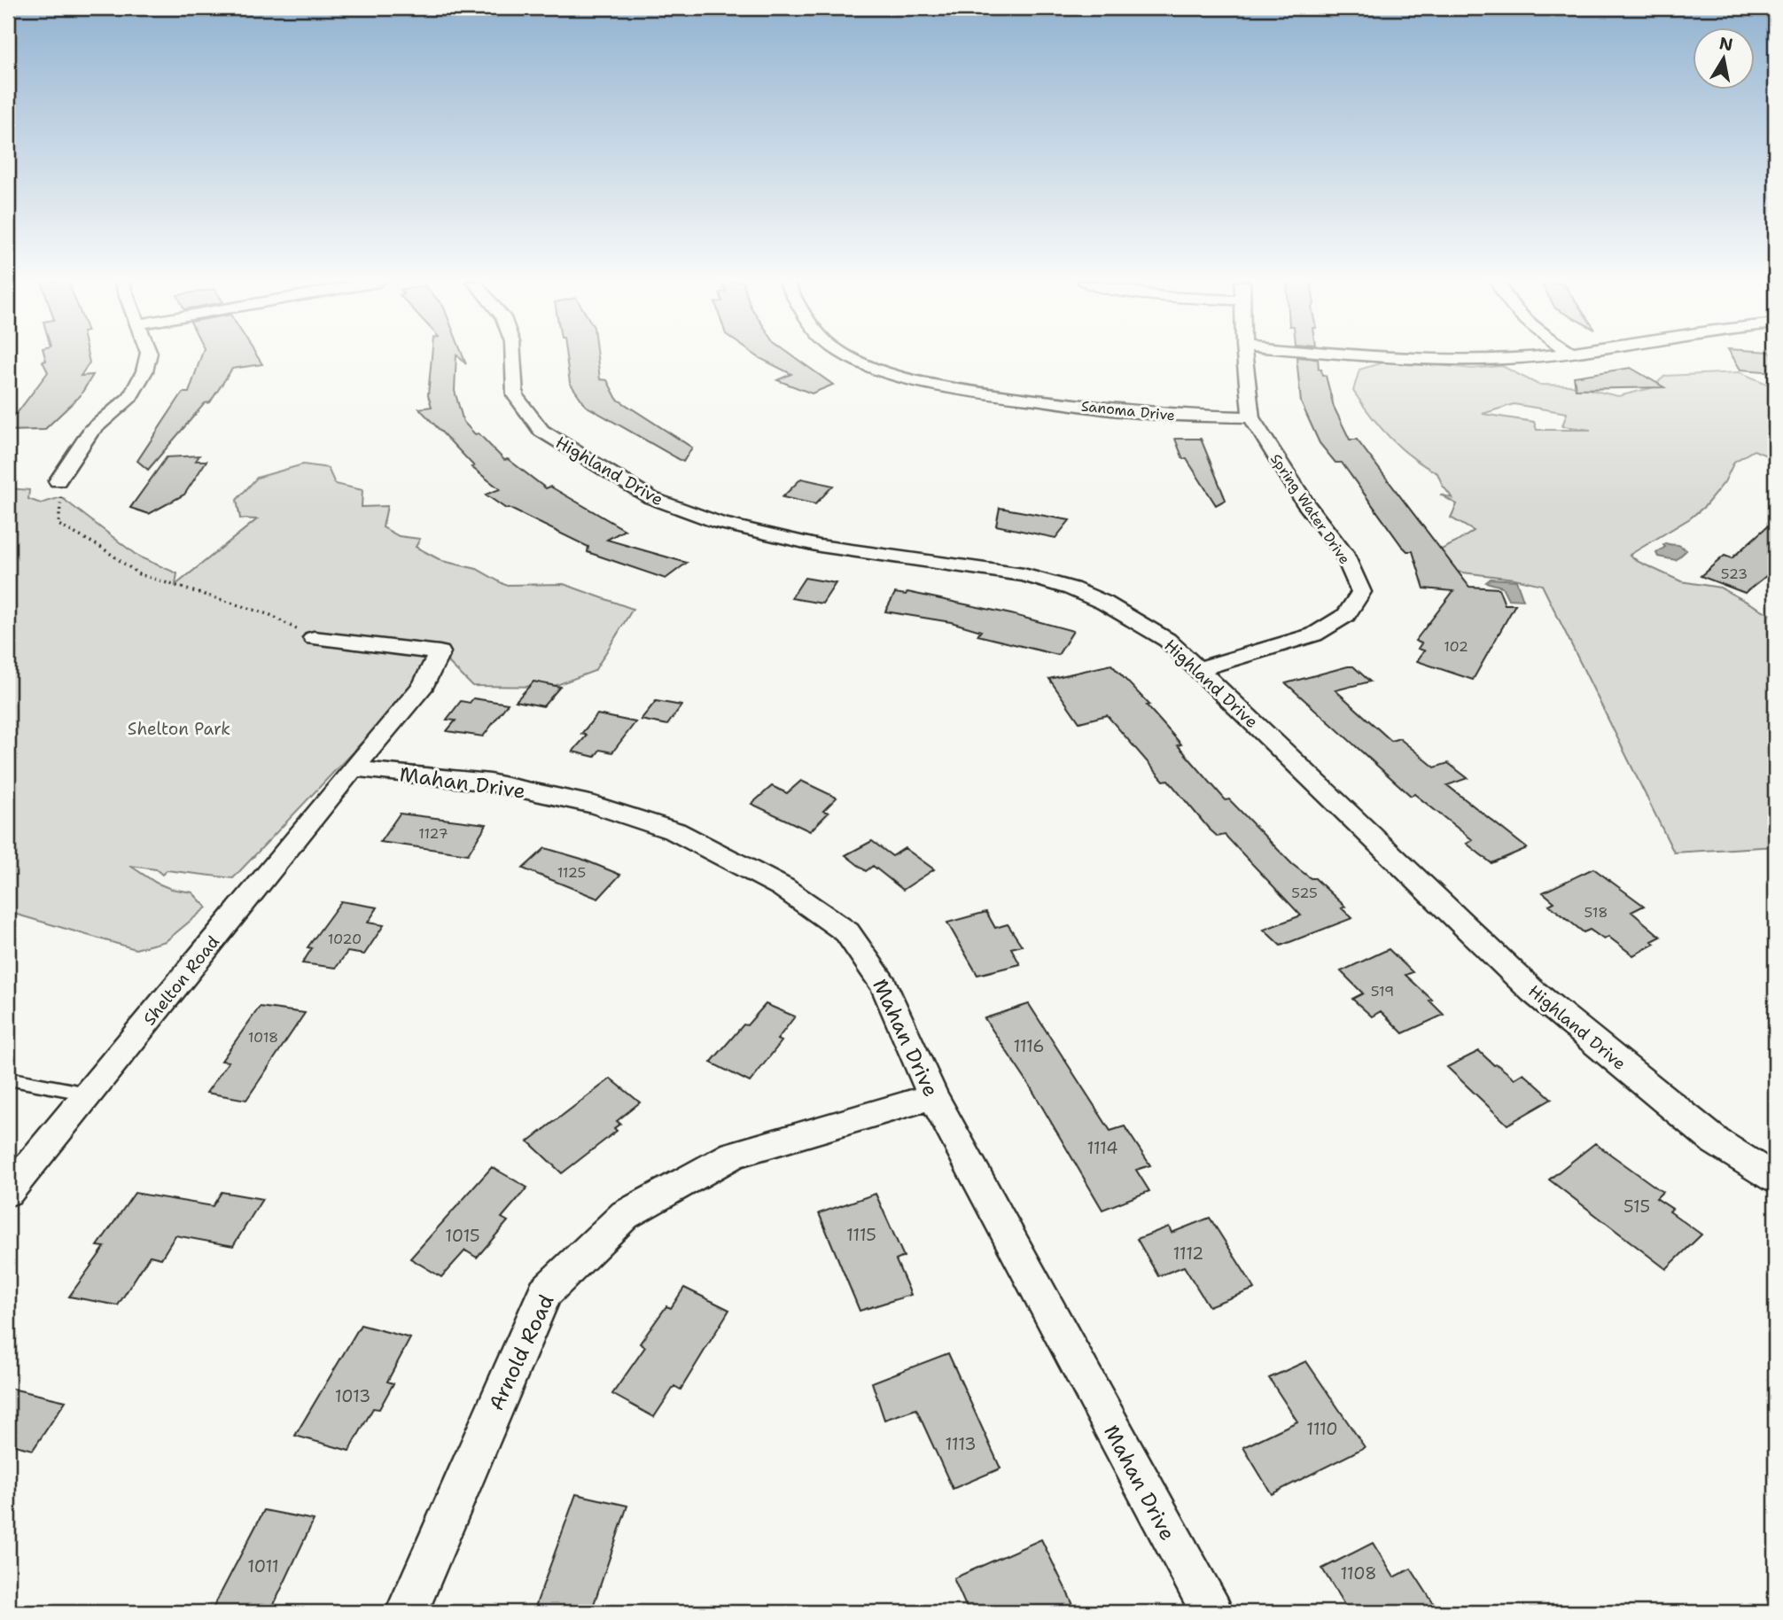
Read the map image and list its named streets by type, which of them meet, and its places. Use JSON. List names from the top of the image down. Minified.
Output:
{"streets":{"street":["Sanoma Drive","Highland Drive","Spring Water Drive","Mahan Drive","Shelton Road","Arnold Road"]},"crossings":[["Sanoma Drive","Spring Water Drive"],["Highland Drive","Spring Water Drive"],["Mahan Drive","Shelton Road"],["Mahan Drive","Arnold Road"]],"parks":["Shelton Park"],"house_numbers":["523","102","1127","1125","525","518","1020","519","1018","1116","1114","515","1115","1015","1112","1013","1110","1113","1011","1108"],"north":"top"}
